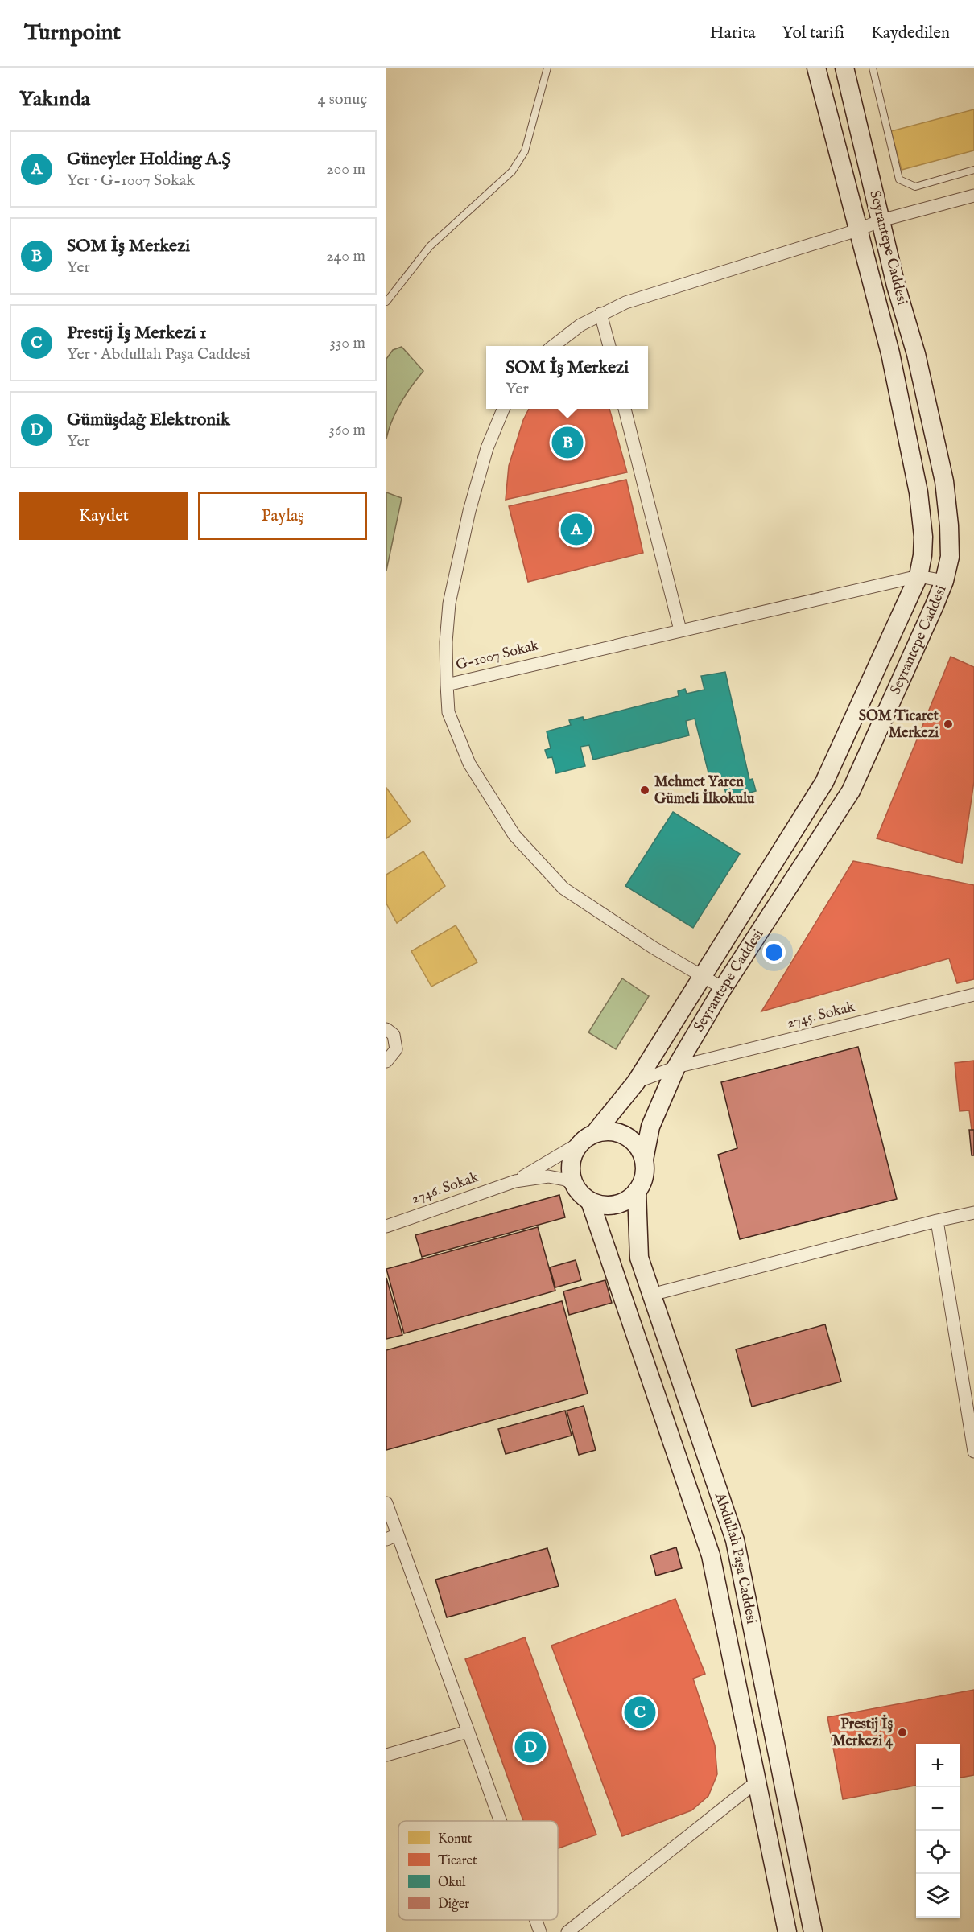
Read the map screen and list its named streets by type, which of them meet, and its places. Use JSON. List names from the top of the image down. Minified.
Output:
{"streets":{"main road":["Seyrantepe Caddesi","Abdullah Paşa Caddesi"],"street":["G-1007 Sokak","2745. Sokak","2746. Sokak"]},"crossings":[["Seyrantepe Caddesi","G-1007 Sokak"],["Seyrantepe Caddesi","2745. Sokak"],["Seyrantepe Caddesi","Abdullah Paşa Caddesi"]],"places":["SOM Ticaret Merkezi","Mehmet Yaren Gümeli İlkokulu","Prestij İş Merkezi 4"],"legend":["Konut","Ticaret","Okul","Diğer"],"page":{"header":"Turnpoint","nav":["Harita","Yol tarifi","Kaydedilen"],"heading":["Yakında","4 sonuç"],"list":[{"mark":"A","name":"Güneyler Holding A.Ş","note":"Yer · G-1007 Sokak","value":"200 m"},{"mark":"B","name":"SOM İş Merkezi","note":"Yer","value":"240 m"},{"mark":"C","name":"Prestij İş Merkezi 1","note":"Yer · Abdullah Paşa Caddesi","value":"330 m"},{"mark":"D","name":"Gümüşdağ Elektronik","note":"Yer","value":"360 m"}],"popup":["SOM İş Merkezi","Yer"],"pins":["B","A","C","D"],"buttons":["Kaydet","Paylaş"],"map_buttons":["+","−"]}}
